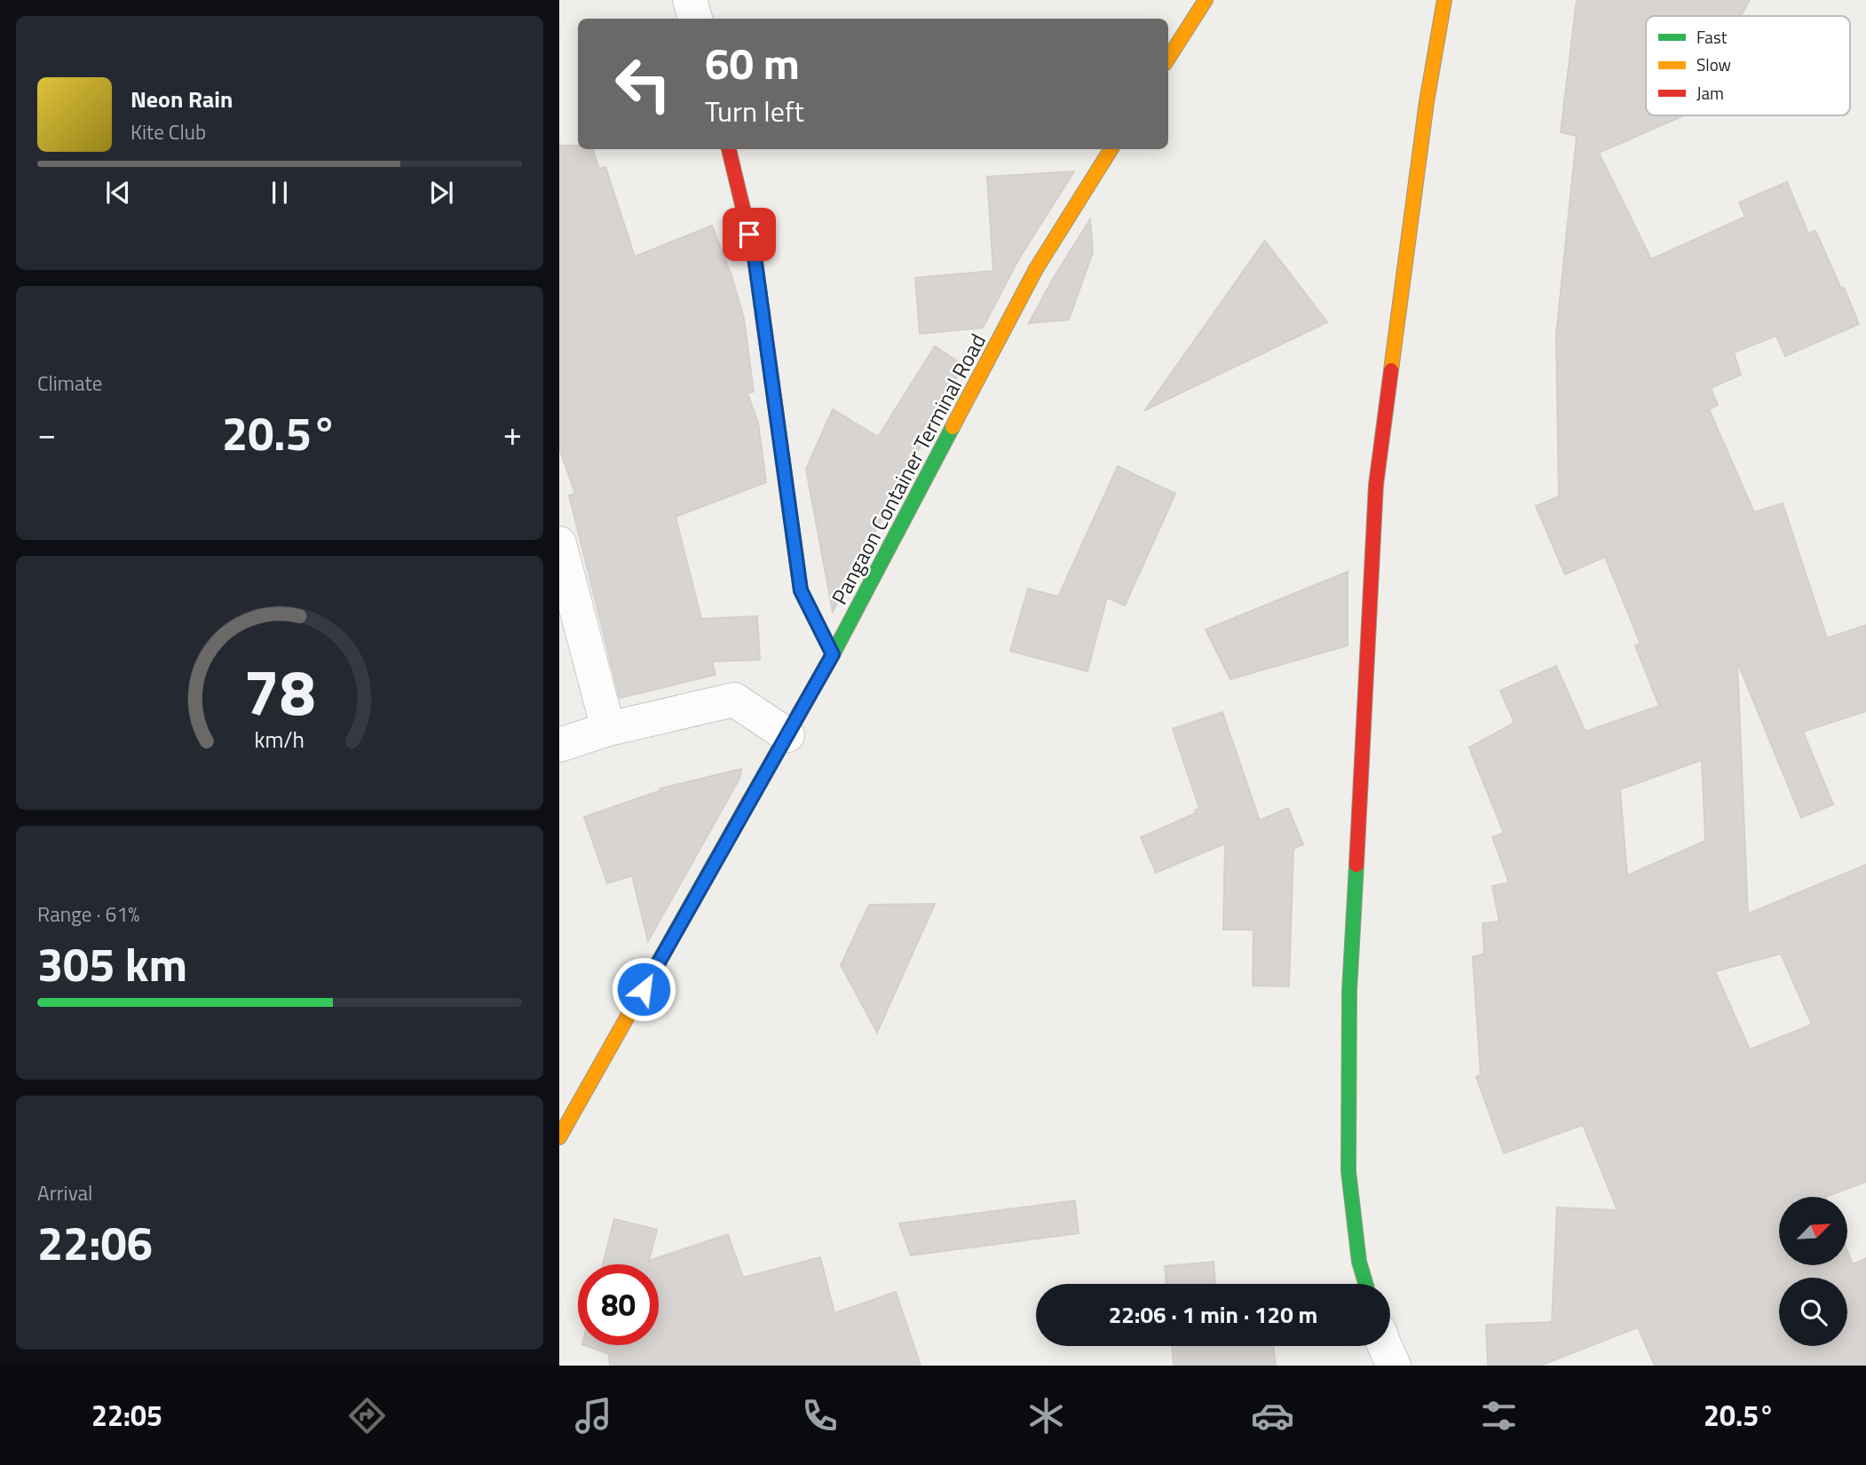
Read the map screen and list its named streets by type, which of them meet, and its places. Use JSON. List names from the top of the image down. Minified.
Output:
{"streets":{"main road":["Pangaon Container Terminal Road"]},"legend":["Fast","Slow","Jam"],"north":"top right","page":{"turn":["60 m","Turn left"],"song":["Neon Rain","Kite Club"],"tile":["Climate",["Range · 61%","305 km"],["Arrival","22:06"]],"heat":["−","20.5°","+"],"limit":"80","trip":"22:06 · 1 min · 120 m","tabs":["22:05","20.5°"],"gauge":["78","km/h"]}}
